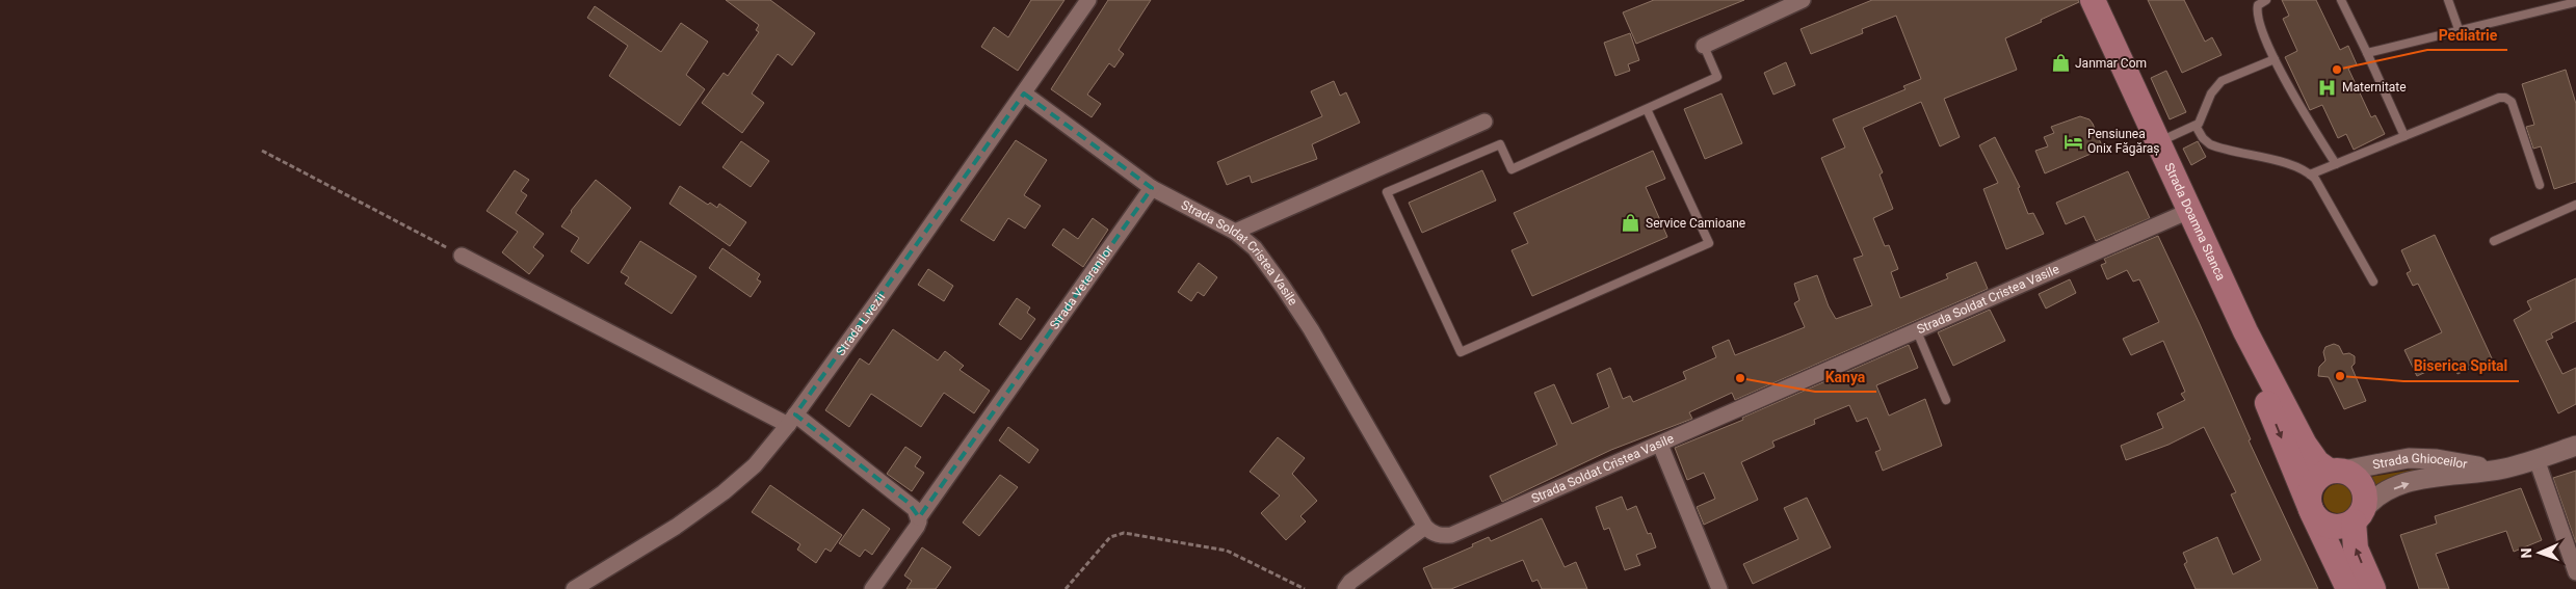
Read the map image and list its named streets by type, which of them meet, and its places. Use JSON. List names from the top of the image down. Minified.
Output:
{"streets":{"main road":["Strada Doamna Stanca"],"street":["Strada Soldat Cristea Vasile","Strada Veteranilor","Strada Livezii","Strada Ghioceilor"]},"crossings":[["Strada Doamna Stanca","Strada Soldat Cristea Vasile"],["Strada Doamna Stanca","Strada Ghioceilor"],["Strada Soldat Cristea Vasile","Strada Veteranilor"]],"places":{"shop":["Janmar Com","Service Camioane"],"other":["Pediatrie","Biserica Spital","Kanya"],"hospital":["Maternitate"],"hotel":["Pensiunea Onix Făgăraș"]},"north":"left"}
